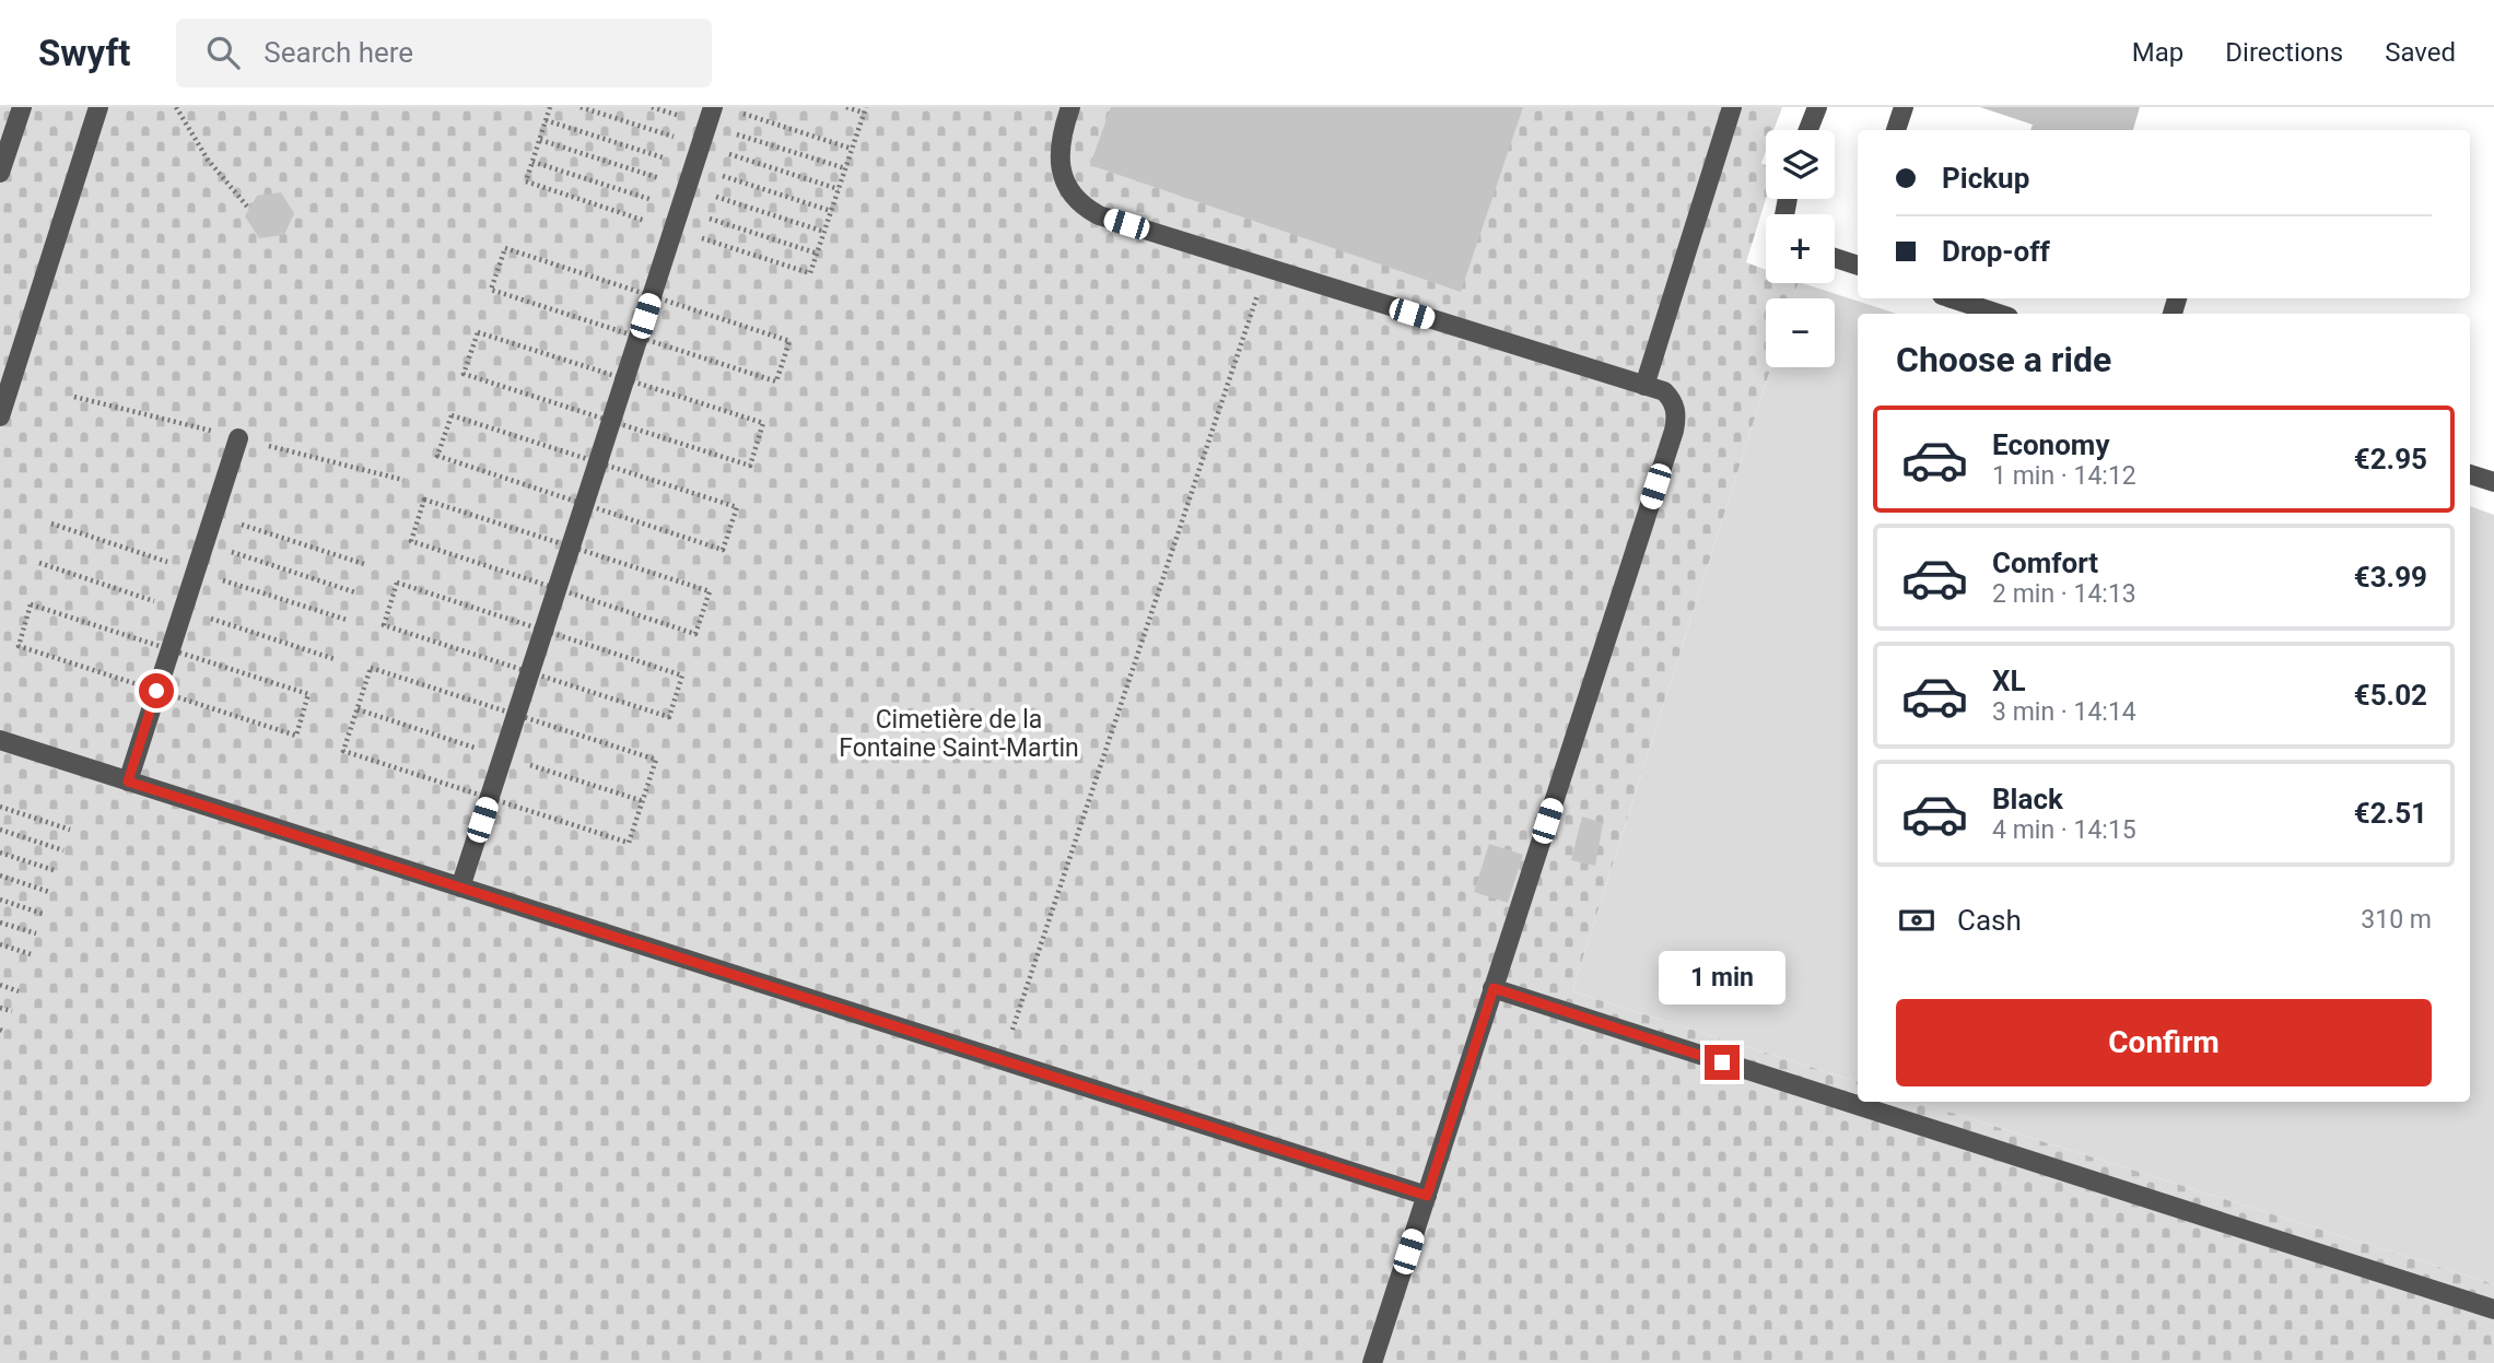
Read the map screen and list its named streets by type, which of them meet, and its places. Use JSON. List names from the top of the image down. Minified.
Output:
{"parks":["Cimetière de la Fontaine Saint-Martin"],"page":{"header":"Swyft","search":"Search here","nav":["Map","Directions","Saved"],"map_buttons":["+","−"],"banner":["Pickup","Drop-off"],"heading":"Choose a ride","list":[{"name":"Economy","note":"1 min · 14:12","value":"€2.95"},{"name":"Comfort","note":"2 min · 14:13","value":"€3.99"},{"name":"XL","note":"3 min · 14:14","value":"€5.02"},{"name":"Black","note":"4 min · 14:15","value":"€2.51"}],"pay":["Cash","310 m"],"bubble":"1 min","buttons":"Confirm"}}
